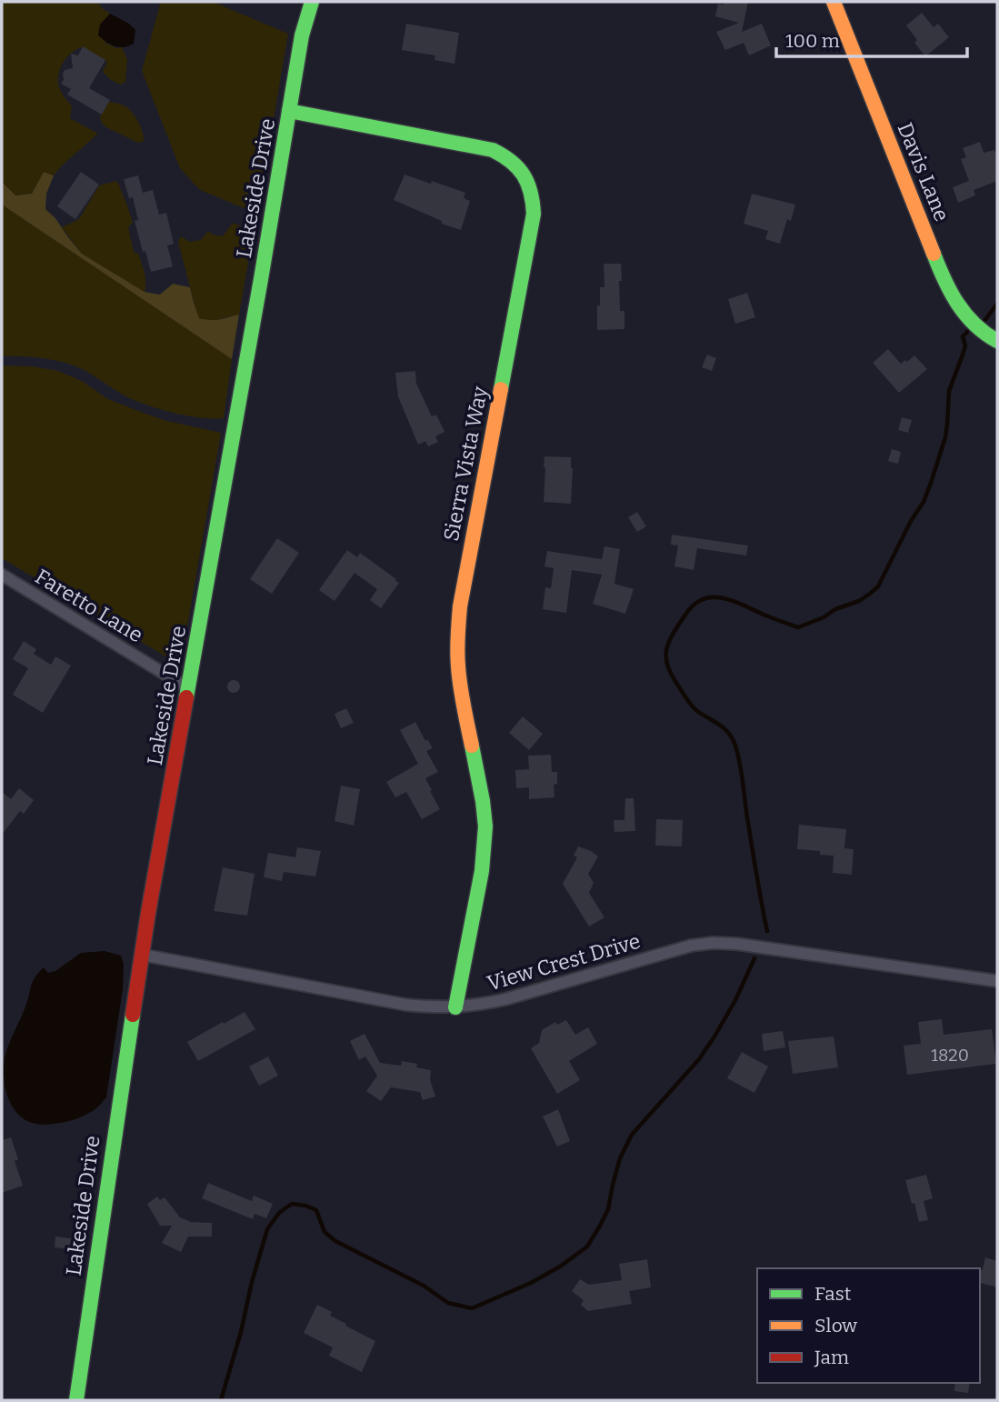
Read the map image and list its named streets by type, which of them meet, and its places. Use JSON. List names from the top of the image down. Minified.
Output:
{"streets":{"street":["Davis Lane","Lakeside Drive","Sierra Vista Way","Faretto Lane","View Crest Drive"]},"crossings":[["Lakeside Drive","Sierra Vista Way"],["Lakeside Drive","Faretto Lane"],["Lakeside Drive","View Crest Drive"],["Sierra Vista Way","View Crest Drive"]],"house_numbers":["1820"],"legend":["Fast","Slow","Jam"],"scale_bar":"100 m"}
